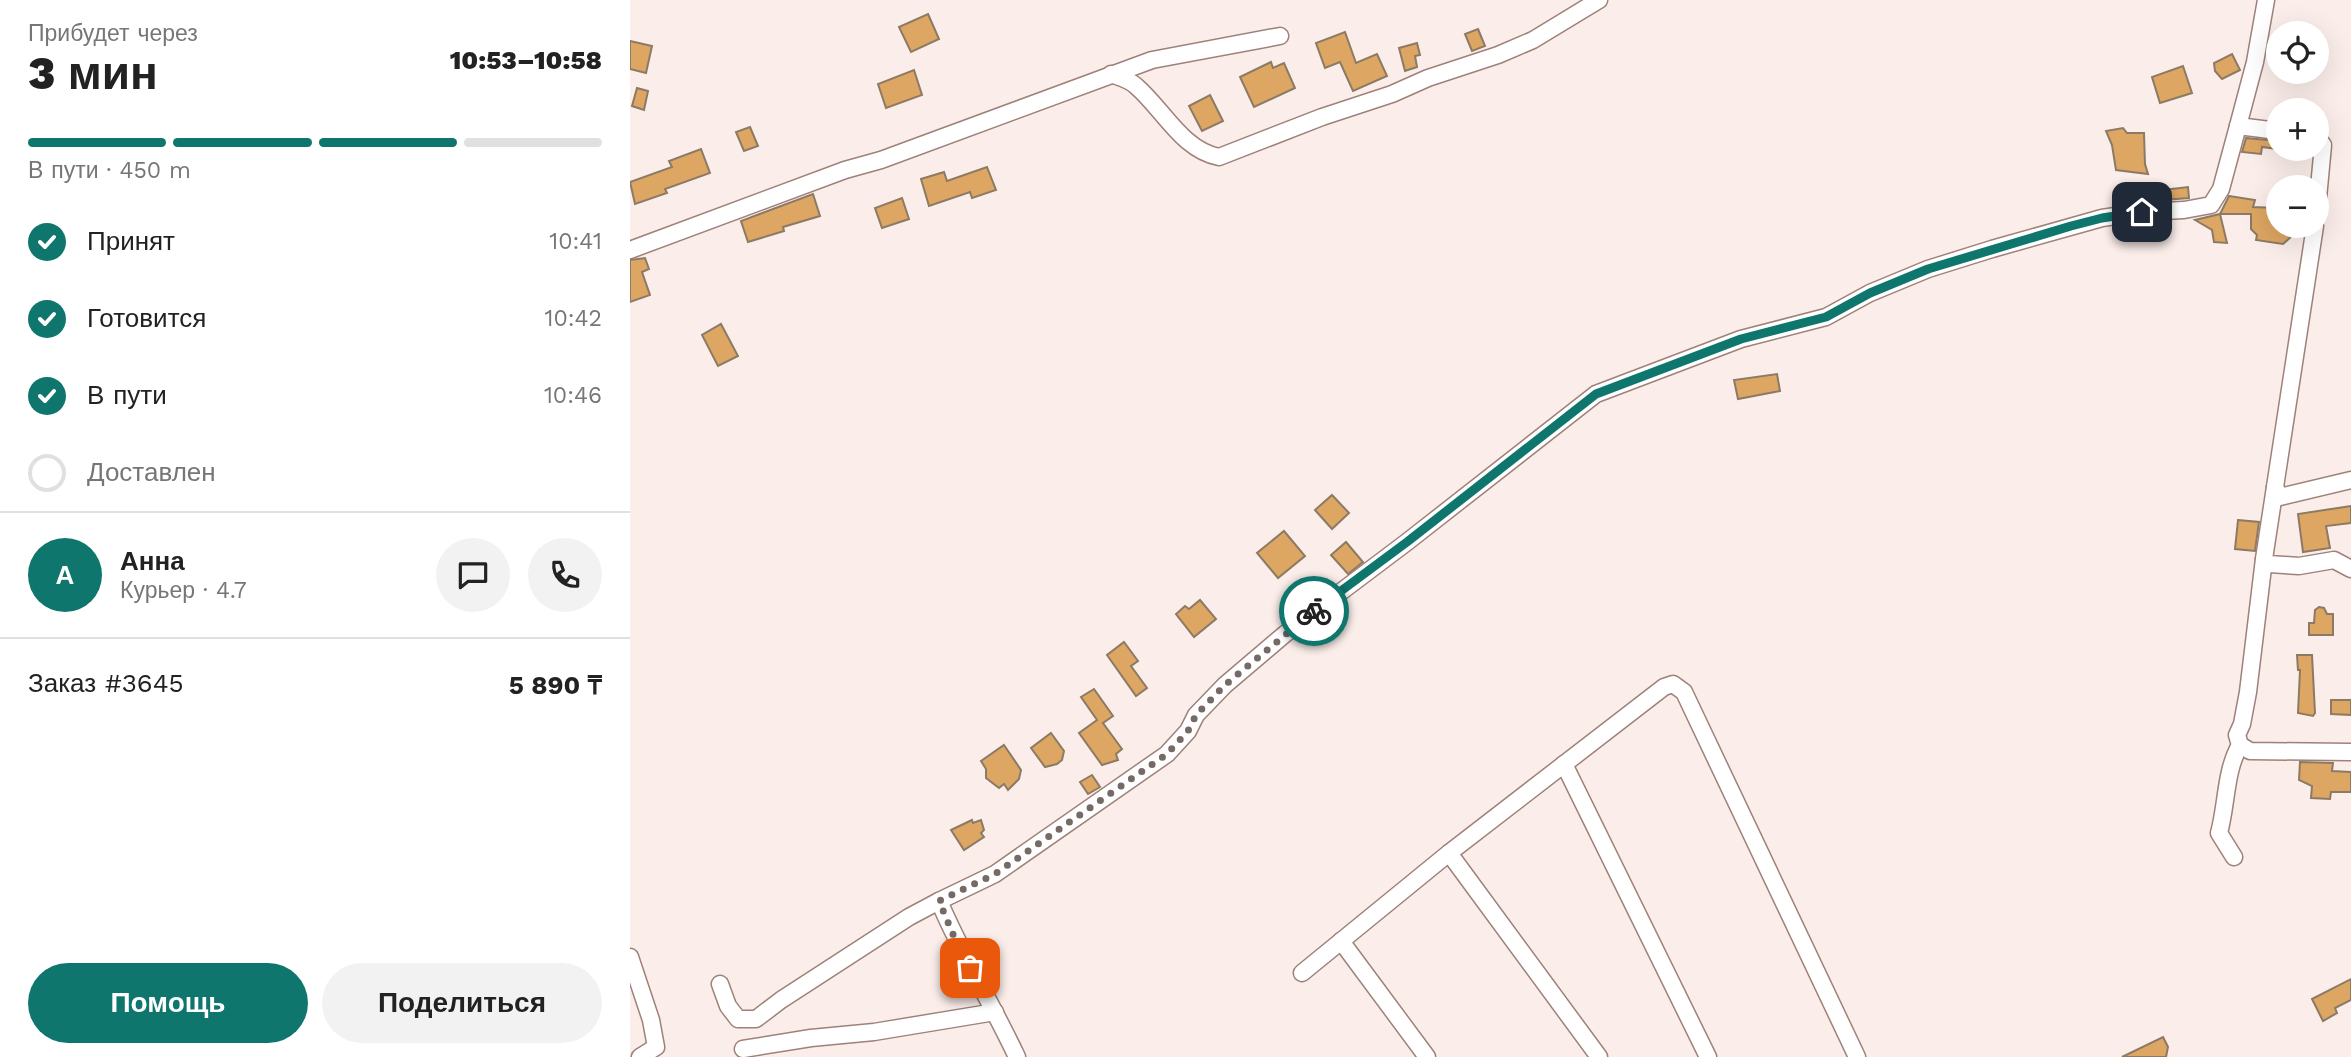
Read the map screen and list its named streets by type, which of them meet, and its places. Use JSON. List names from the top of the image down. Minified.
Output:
{"page":{"heading":["3 мин","Прибудет через","10:53–10:58"],"panel":["Анна","Курьер · 4.7","Заказ #3645","5 890 ₸"],"map_buttons":["+","−"],"bar":"В пути · 450 m","list":[["Принят","10:41"],["Готовится","10:42"],["В пути","10:46"],"Доставлен"],"round":"А","buttons":["Помощь","Поделиться"]}}
